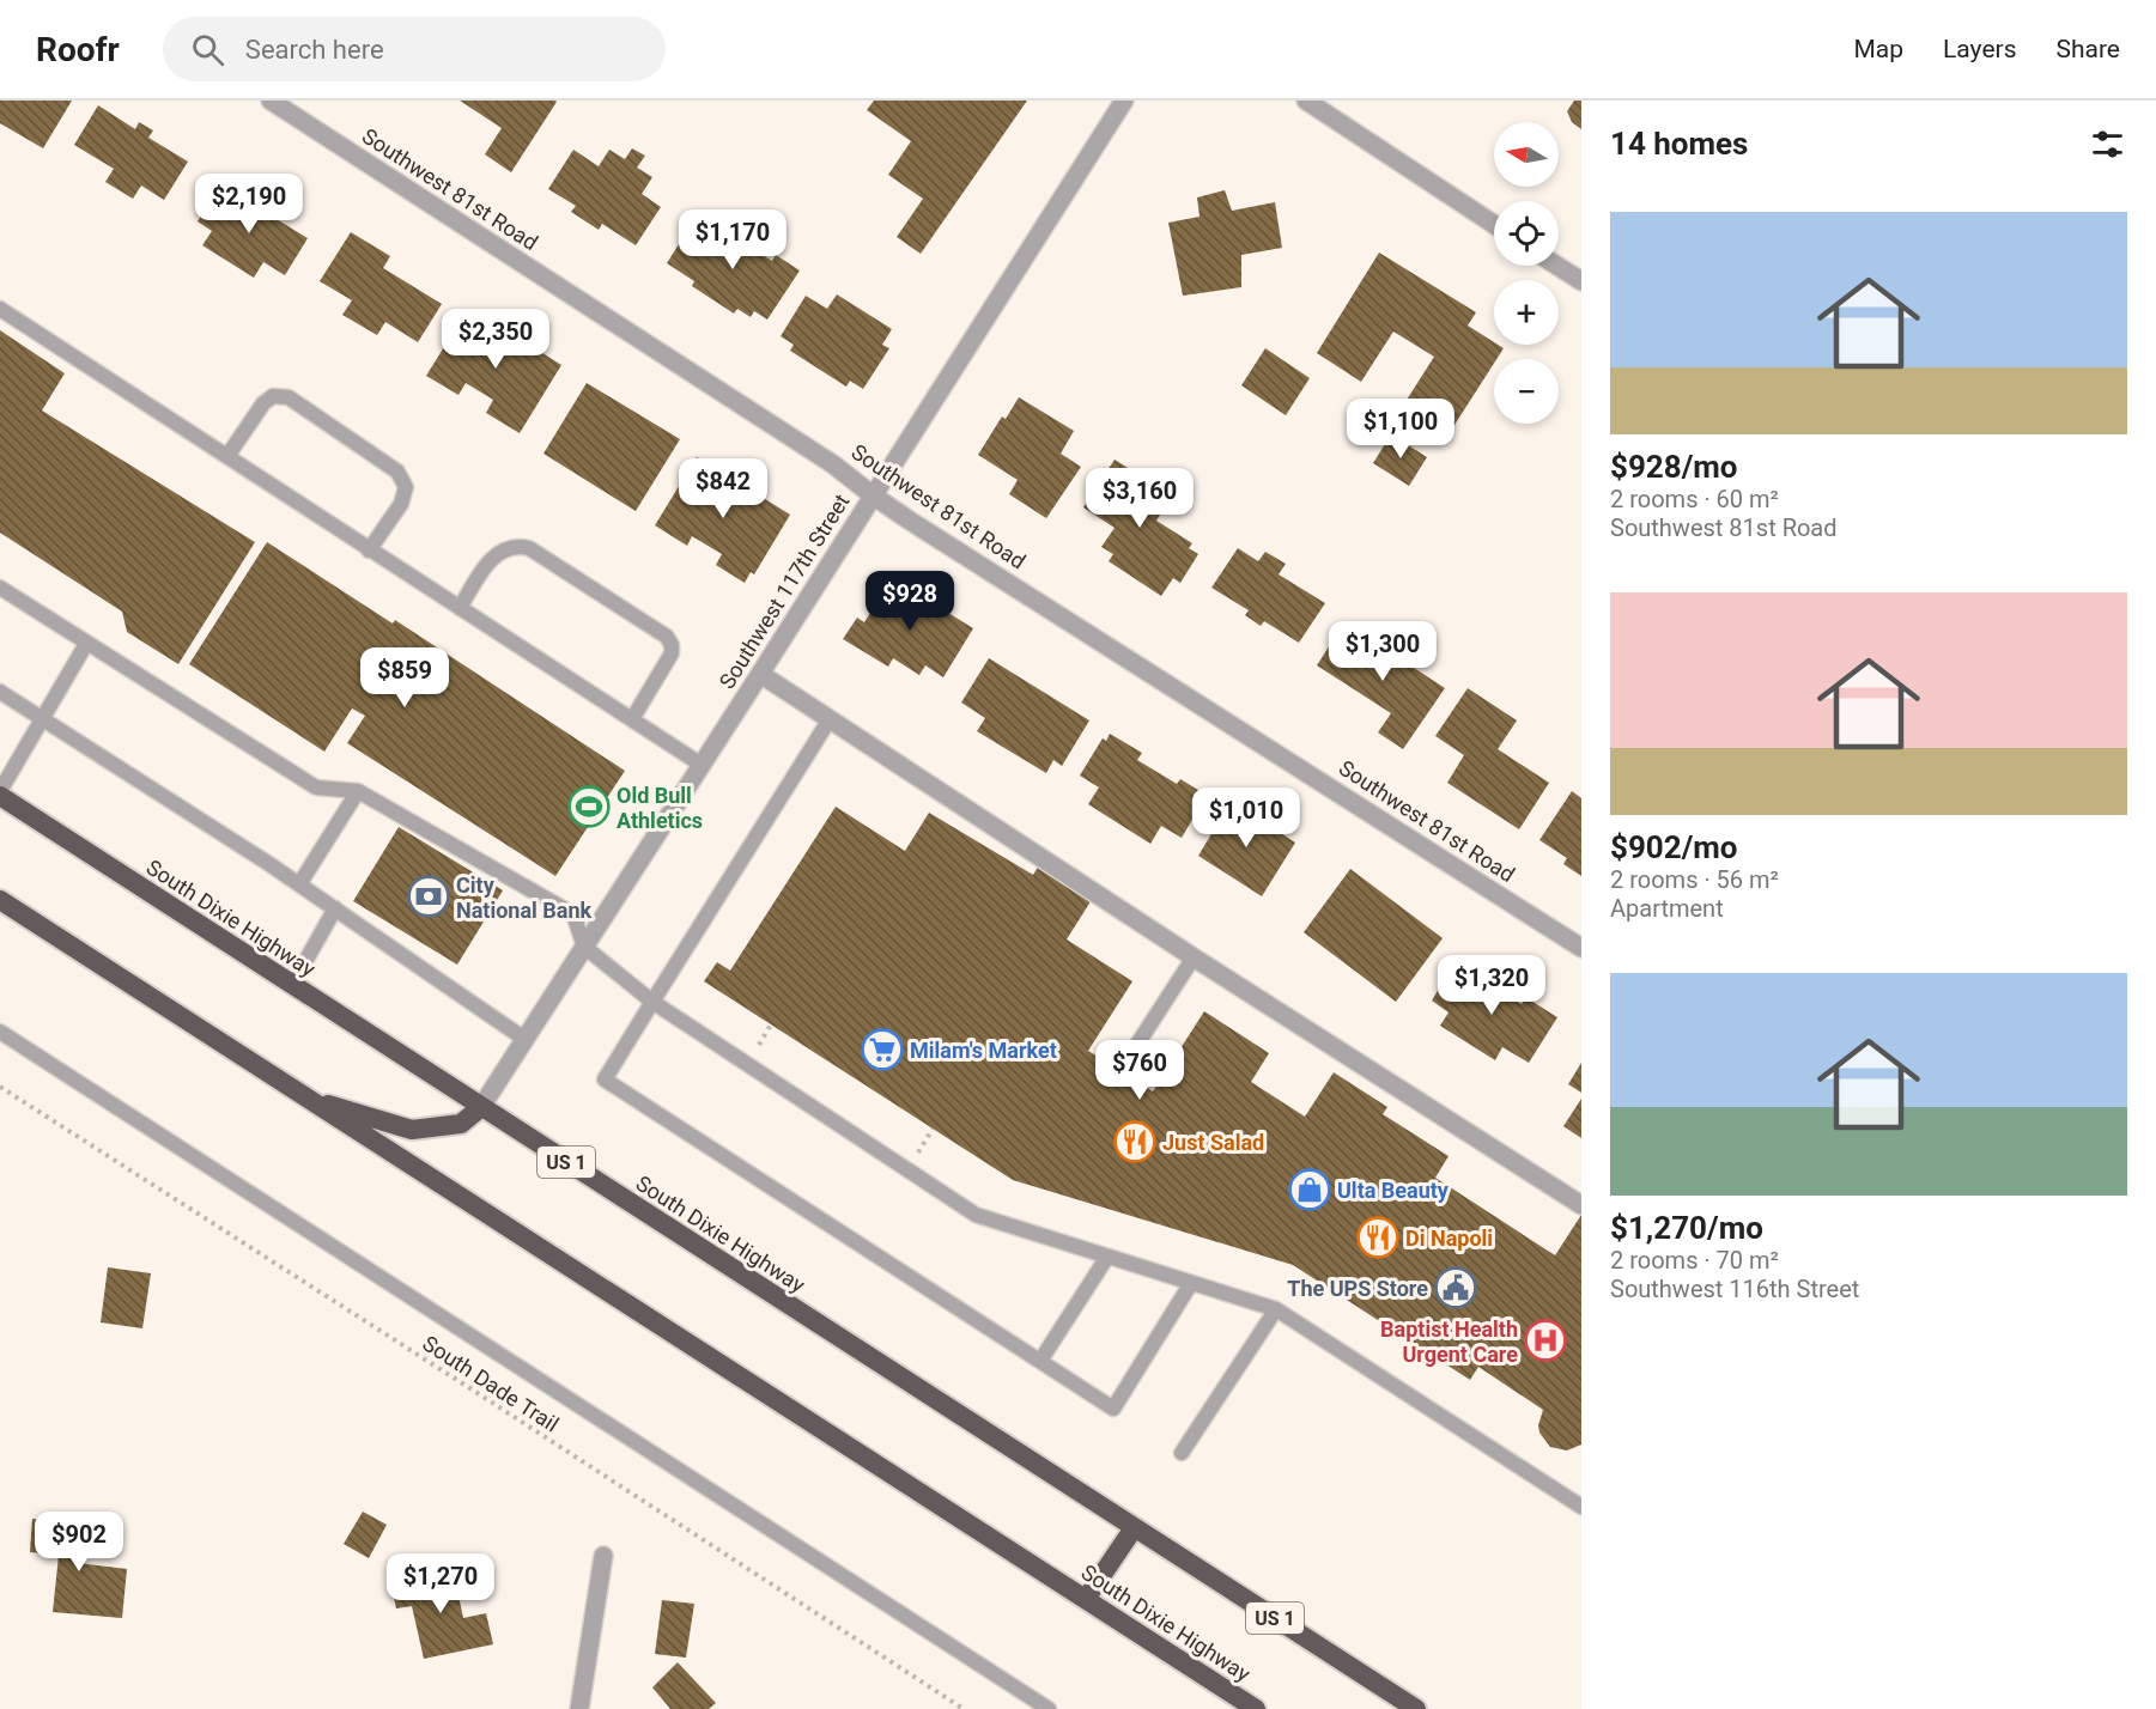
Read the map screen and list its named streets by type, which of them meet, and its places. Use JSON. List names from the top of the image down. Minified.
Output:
{"streets":{"highway":["South Dixie Highway","US 1"],"street":["Southwest 81st Road","Southwest 117th Street"],"path":["South Dade Trail"]},"crossings":[["Southwest 81st Road","Southwest 117th Street"],["Southwest 117th Street","South Dixie Highway"]],"places":{"sports":["Old Bull Athletics"],"bank":["City National Bank"],"supermarket":["Milam's Market"],"restaurant":["Just Salad","Di Napoli"],"shop":["Ulta Beauty"],"public building":["The UPS Store"],"hospital":["Baptist Health Urgent Care"]},"north":"left","page":{"header":"Roofr","search":"Search here","nav":["Map","Layers","Share"],"heading":"14 homes","map_buttons":["+","−"],"price":["$2,190","$1,170","$2,350","$1,100","$842","$3,160","$928","$1,300","$859","$1,010","$1,320","$760","$902","$1,270"],"list":[{"name":"$928/mo","note":"2 rooms · 60 m² · Southwest 81st Road"},{"name":"$902/mo","note":"2 rooms · 56 m² · Apartment"},{"name":"$1,270/mo","note":"2 rooms · 70 m² · Southwest 116th Street"}]}}
